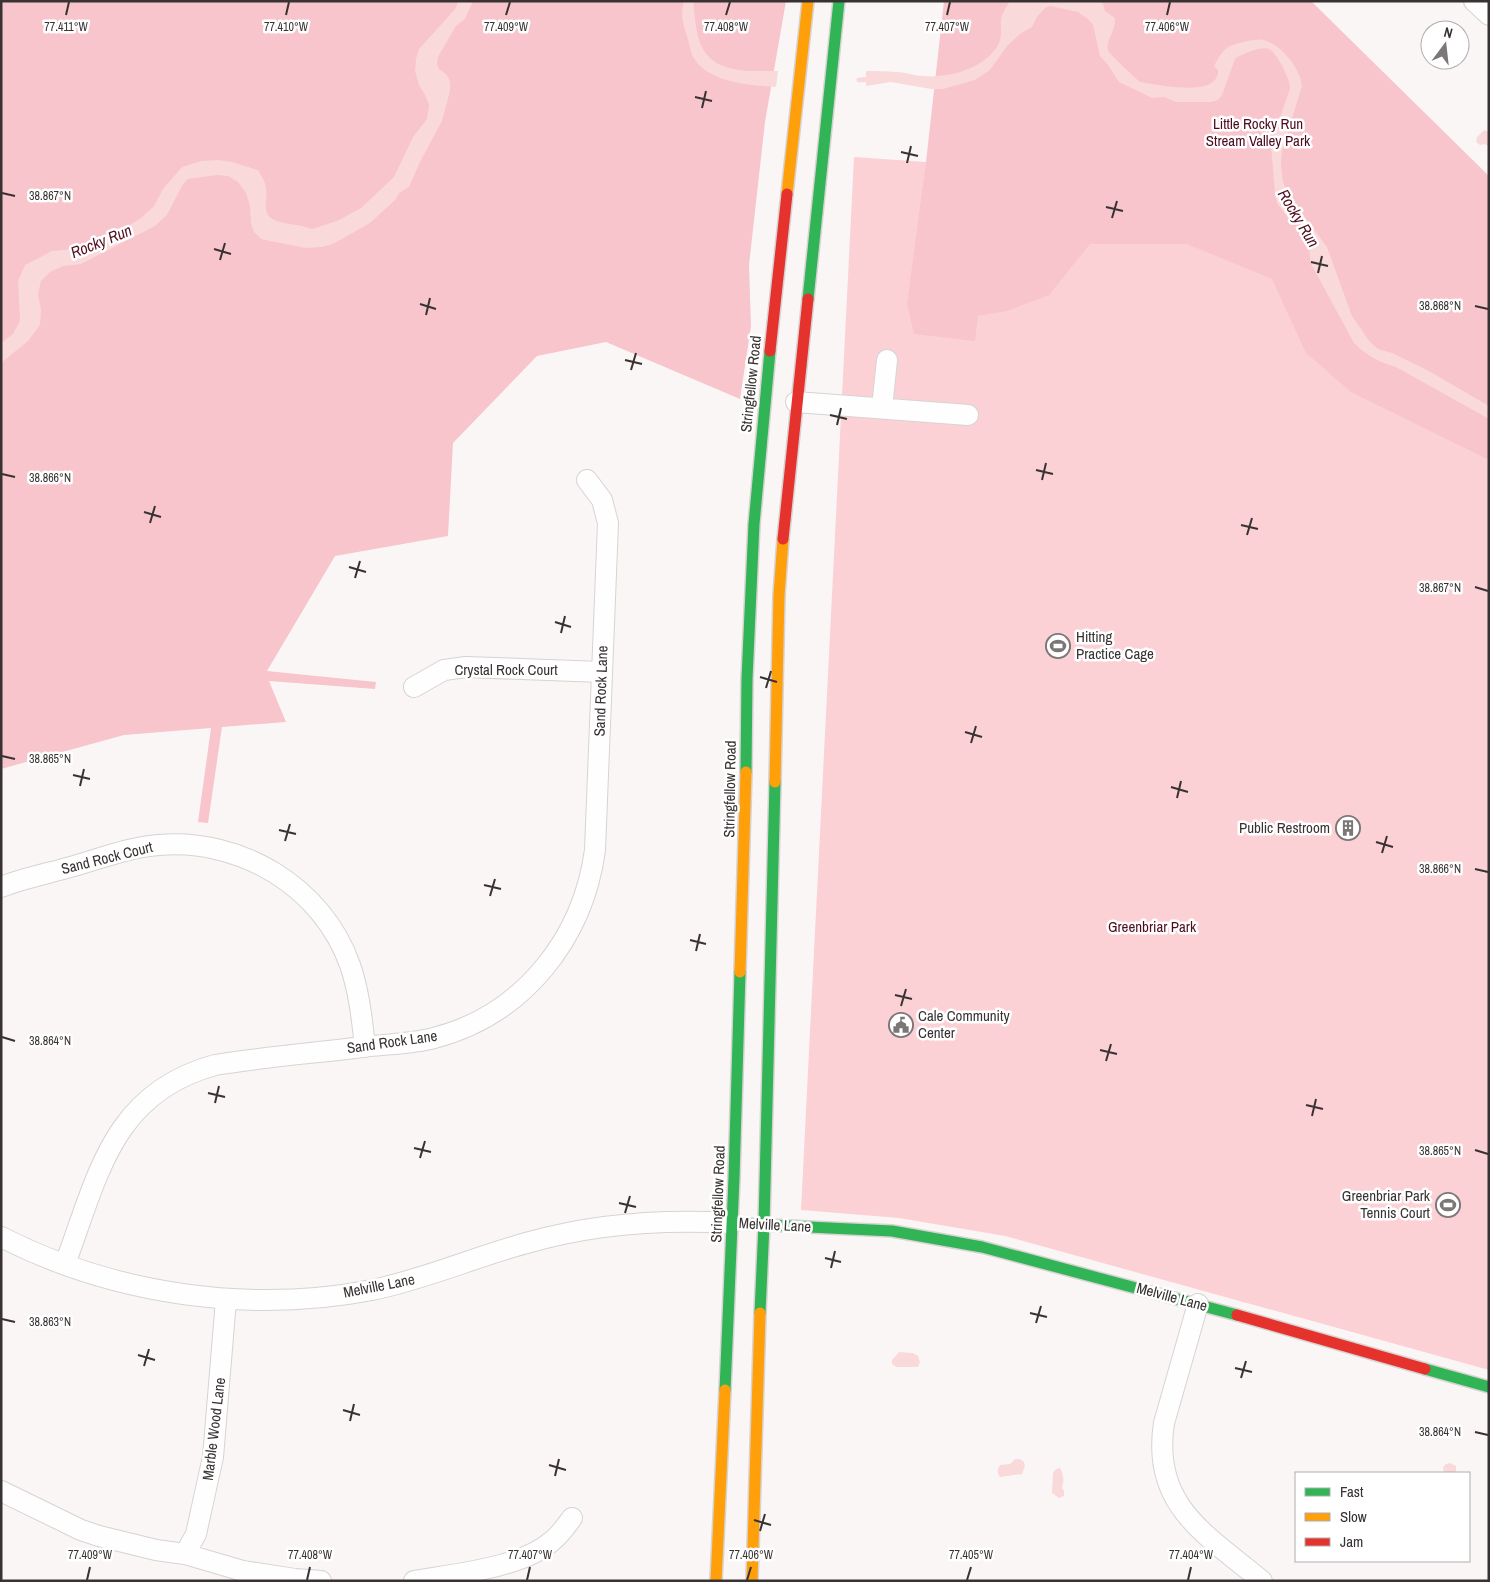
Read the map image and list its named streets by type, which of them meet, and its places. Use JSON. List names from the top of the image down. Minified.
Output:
{"streets":{"main road":["Stringfellow Road","Melville Lane"],"street":["Crystal Rock Court","Sand Rock Lane","Sand Rock Court","Marble Wood Lane"]},"crossings":[["Stringfellow Road","Melville Lane"],["Crystal Rock Court","Sand Rock Lane"],["Sand Rock Lane","Sand Rock Court"],["Sand Rock Lane","Melville Lane"],["Melville Lane","Marble Wood Lane"]],"water":["Rocky Run"],"parks":["Little Rocky Run Stream Valley Park","Greenbriar Park"],"places":{"sports":["Hitting Practice Cage","Greenbriar Park Tennis Court"],"building":["Public Restroom"],"public building":["Cale Community Center"]},"legend":["Fast","Slow","Jam"],"north":"top","coordinates":["77.411°W","77.409°W","77.408°W","77.407°W","77.406°W","77.410°W","38.867°N","38.868°N","38.866°N","38.865°N","38.864°N","38.863°N","77.405°W","77.404°W"]}
